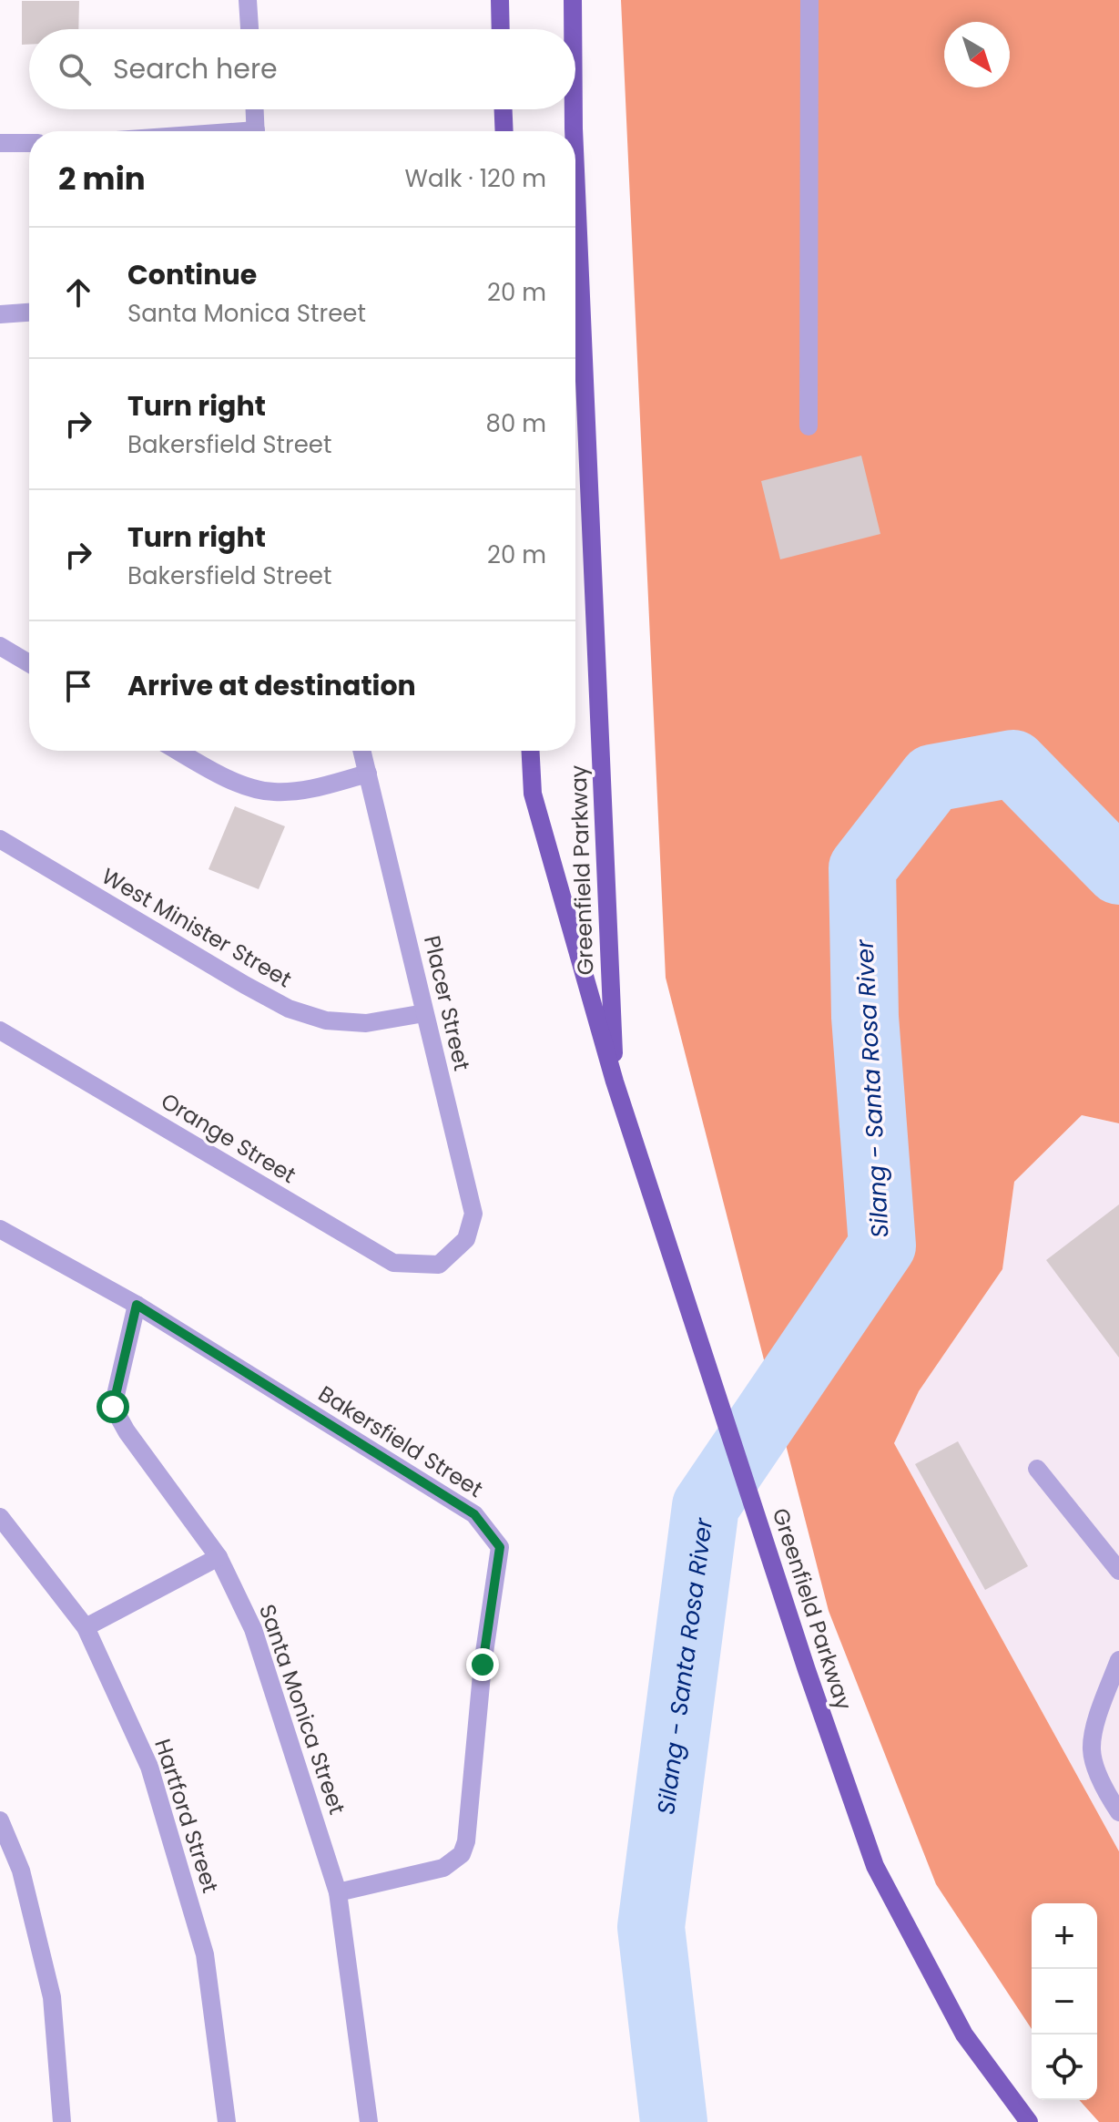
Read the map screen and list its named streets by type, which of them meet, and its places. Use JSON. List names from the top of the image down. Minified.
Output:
{"streets":{"main road":["Greenfield Parkway"],"street":["West Minister Street","Placer Street","Orange Street","Bakersfield Street","Santa Monica Street","Hartford Street"]},"crossings":[["West Minister Street","Placer Street"],["Placer Street","Orange Street"],["Bakersfield Street","Santa Monica Street"]],"water":["Silang - Santa Rosa River"],"north":"bottom right","page":{"search":"Search here","heading":["2 min","Walk · 120 m"],"list":[["Continue","Santa Monica Street","20 m"],["Turn right","Bakersfield Street","80 m"],["Turn right","Bakersfield Street","20 m"],"Arrive at destination"],"map_buttons":["+","−"]}}
